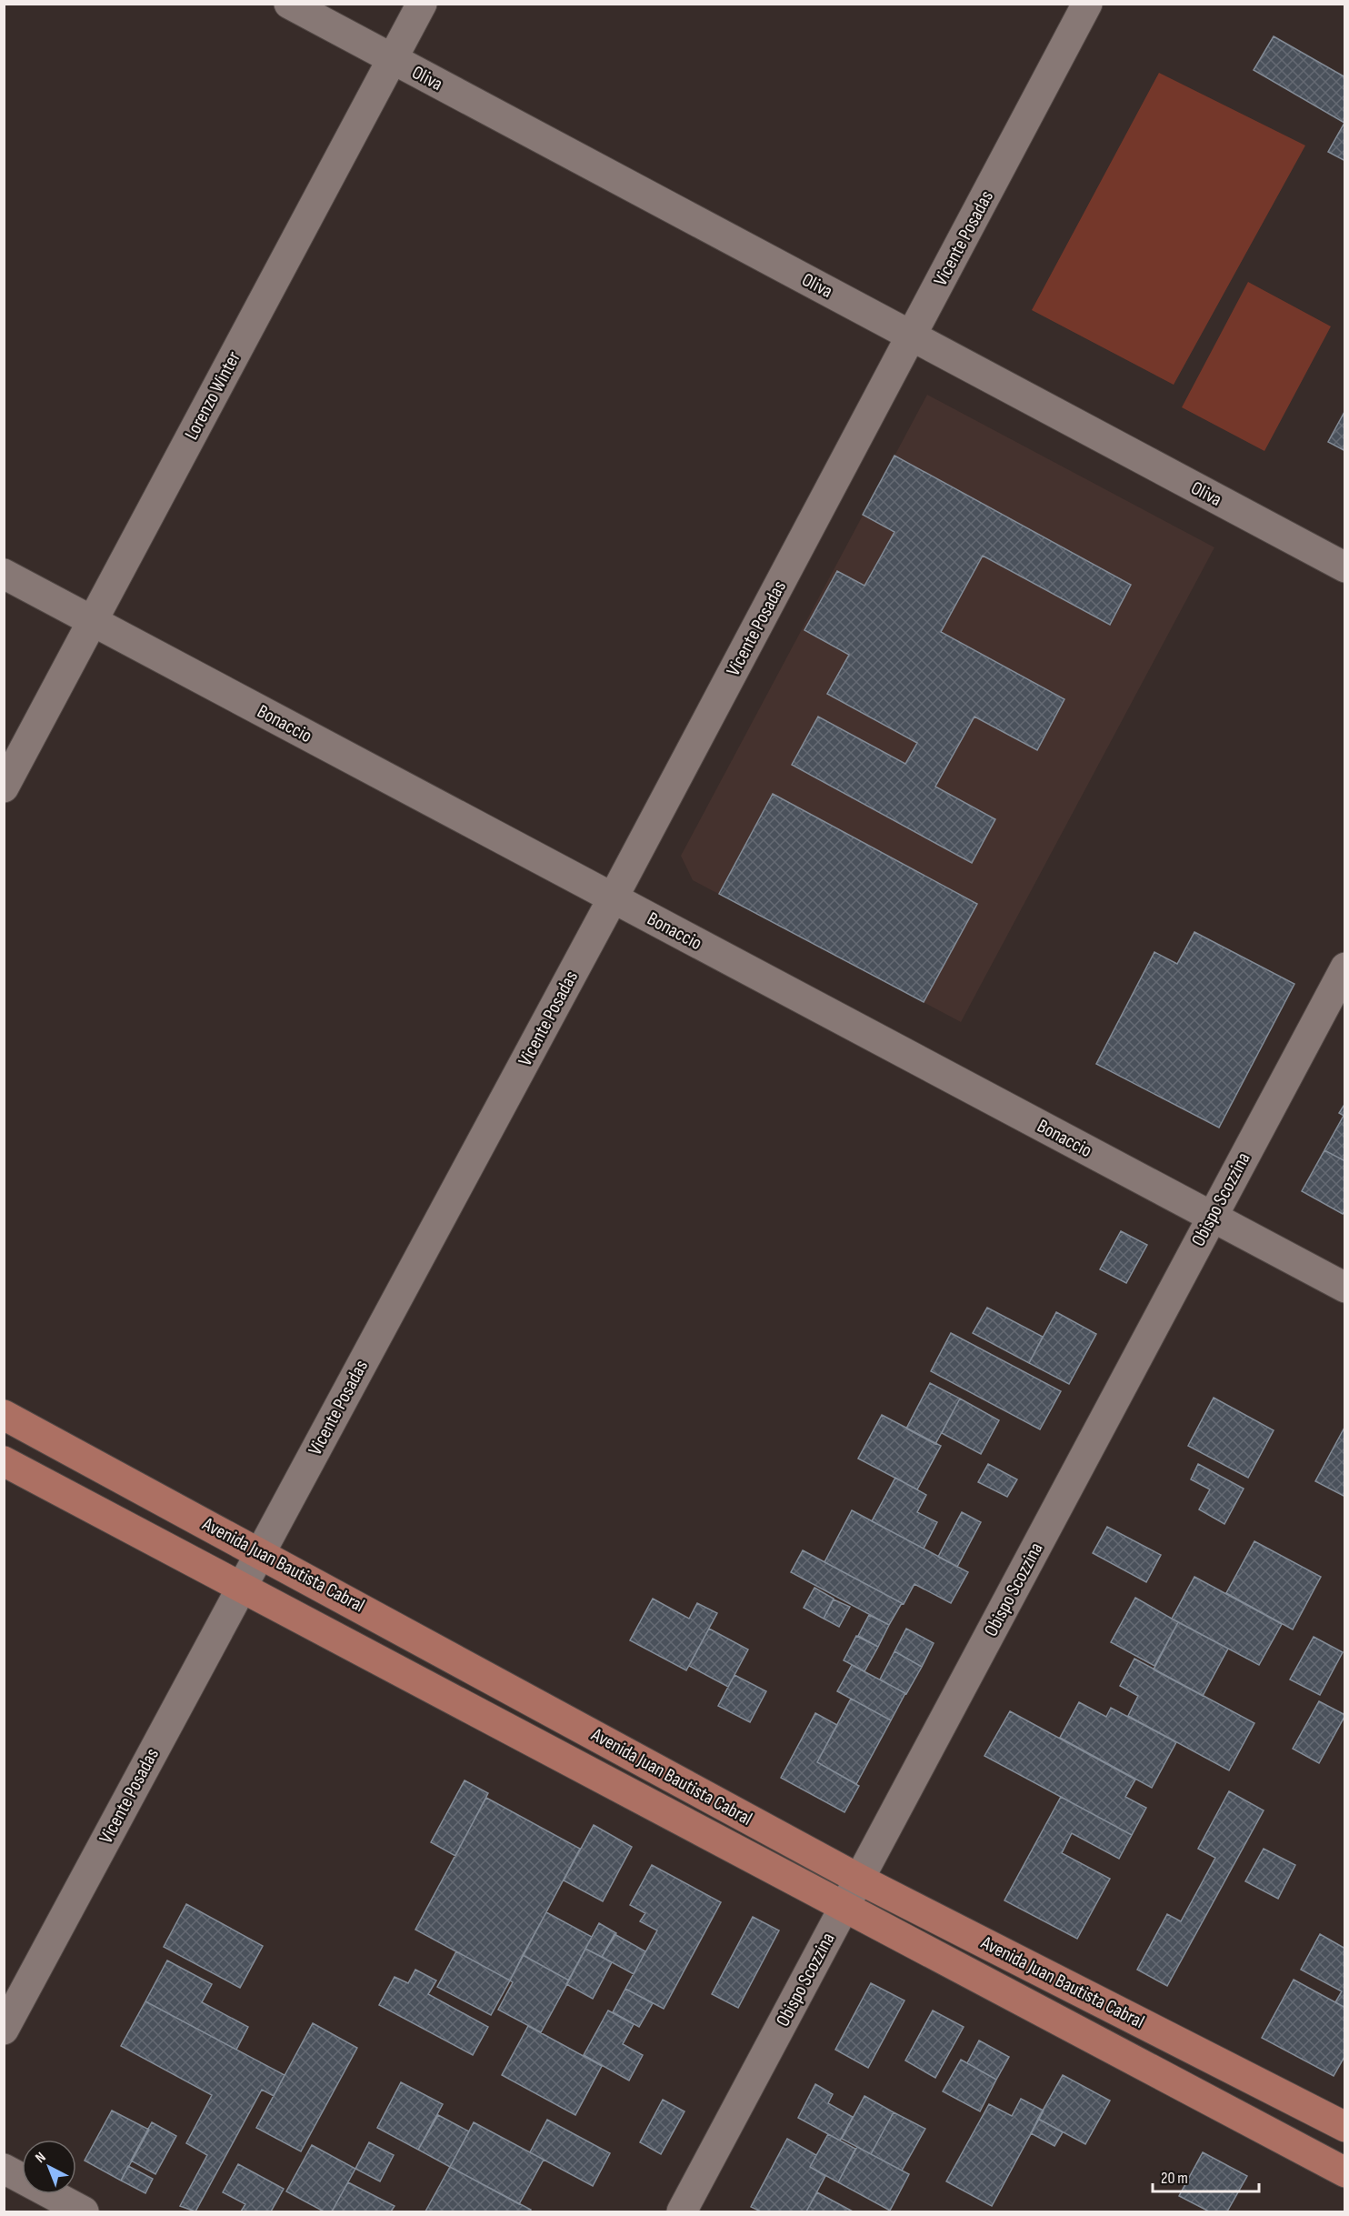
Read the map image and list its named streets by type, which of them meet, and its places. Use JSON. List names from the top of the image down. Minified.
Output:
{"streets":{"main road":["Avenida Juan Bautista Cabral"],"street":["Oliva","Vicente Posadas","Lorenzo Winter","Bonaccio","Obispo Scozzina"]},"crossings":[["Oliva","Vicente Posadas"],["Oliva","Lorenzo Winter"],["Vicente Posadas","Bonaccio"],["Vicente Posadas","Avenida Juan Bautista Cabral"],["Lorenzo Winter","Bonaccio"],["Bonaccio","Obispo Scozzina"],["Obispo Scozzina","Avenida Juan Bautista Cabral"]],"scale_bar":"20 m","north":"top left"}
